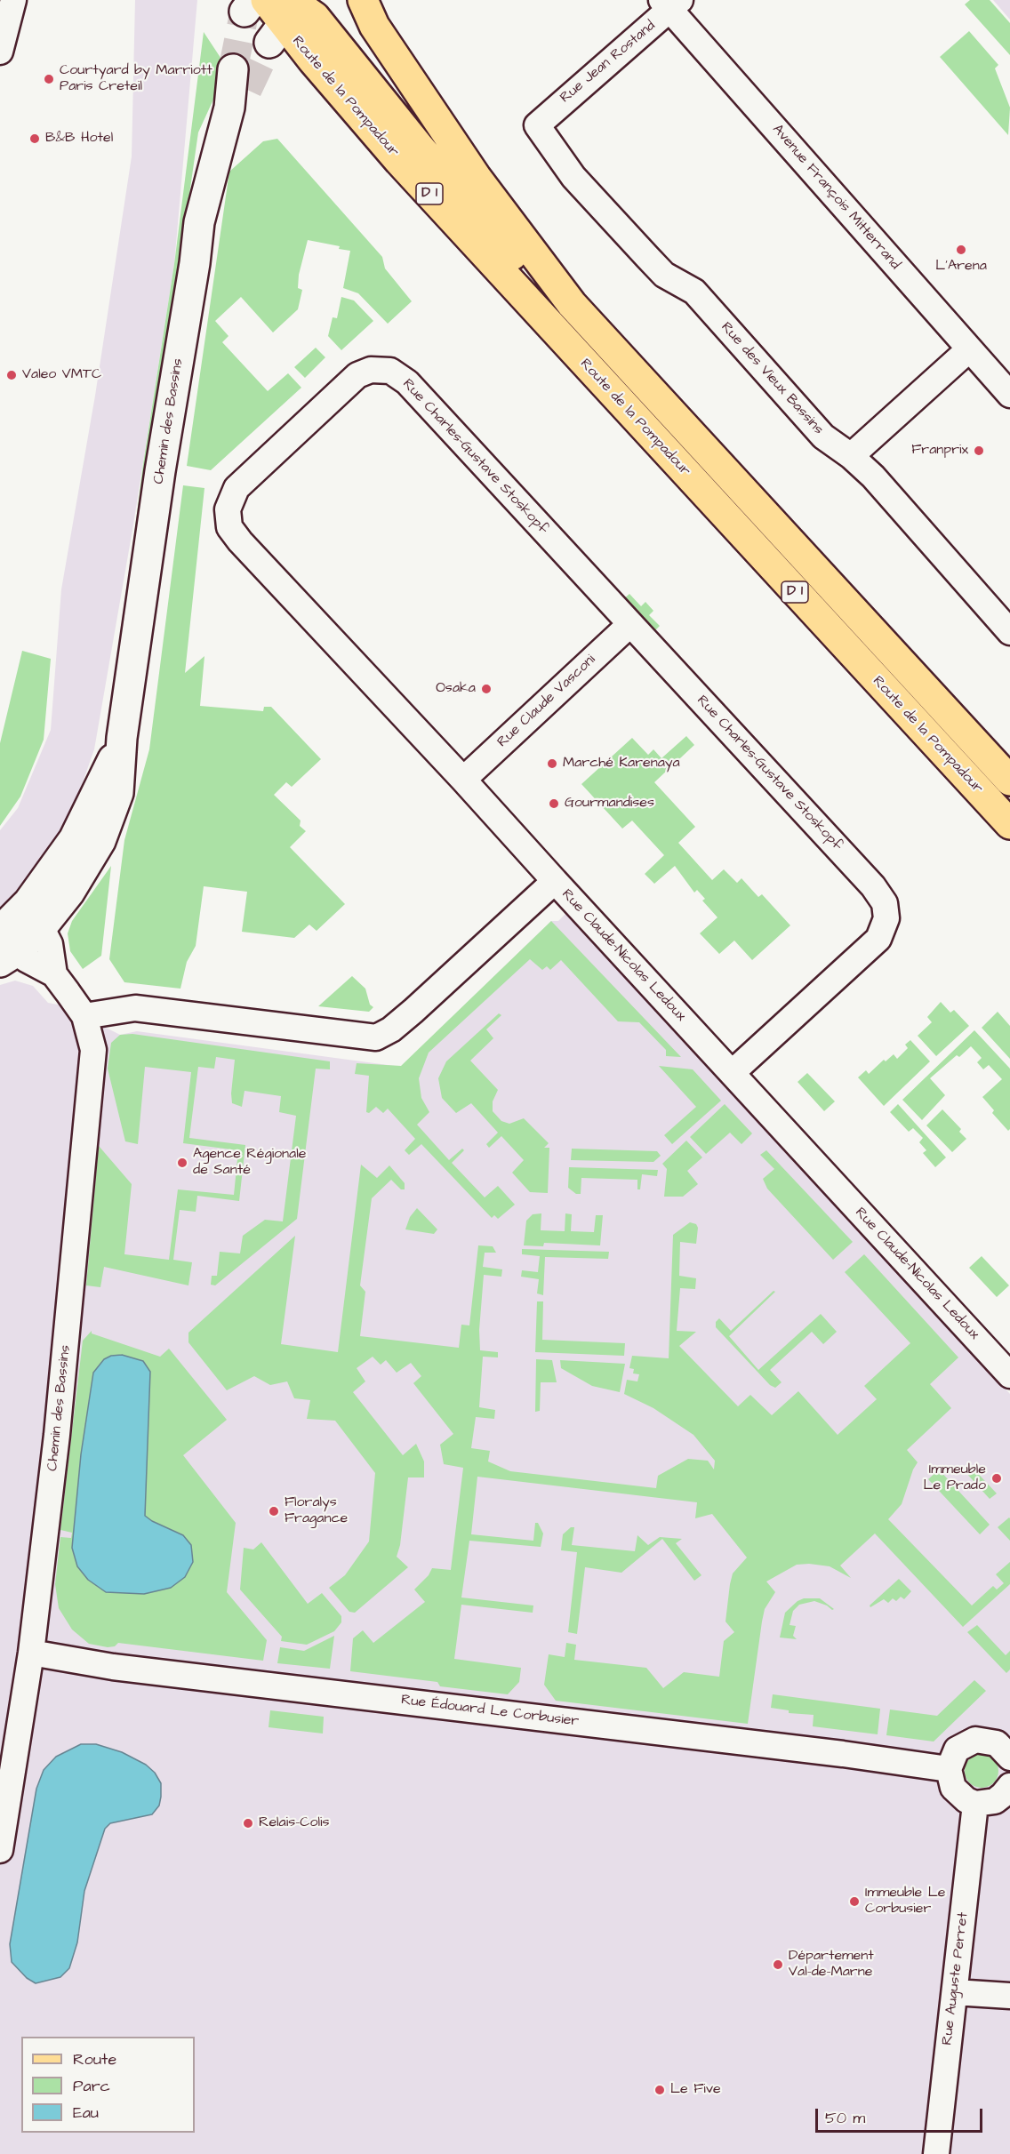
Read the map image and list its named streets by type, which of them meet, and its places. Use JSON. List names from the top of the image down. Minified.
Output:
{"streets":{"main road":["Route de la Pompadour","D 1","Chemin des Bassins"],"street":["Rue Jean Rostand","Avenue François Mitterrand","Rue des Vieux Bassins","Rue Charles-Gustave Stoskopf","Rue Claude Vasconi","Rue Claude-Nicolas Ledoux","Rue Édouard Le Corbusier","Rue Auguste Perret"]},"crossings":[["Rue Jean Rostand","Avenue François Mitterrand"],["Rue Jean Rostand","Rue des Vieux Bassins"],["Route de la Pompadour","D 1"],["Chemin des Bassins","Rue Claude-Nicolas Ledoux"],["Chemin des Bassins","Rue Édouard Le Corbusier"],["Rue Charles-Gustave Stoskopf","Rue Claude Vasconi"],["Rue Charles-Gustave Stoskopf","Rue Claude-Nicolas Ledoux"]],"places":["Courtyard by Marriott Paris Creteil","B&B Hotel","L'Arena","Valeo VMTC","Franprix","Osaka","Marché Karenaya","Gourmandises","Agence Régionale de Santé","Immeuble Le Prado","Floralys Fragance","Relais-Colis","Immeuble Le Corbusier","Département Val-de-Marne","Le Five"],"legend":["Route","Parc","Eau"],"scale_bar":"50 m"}
